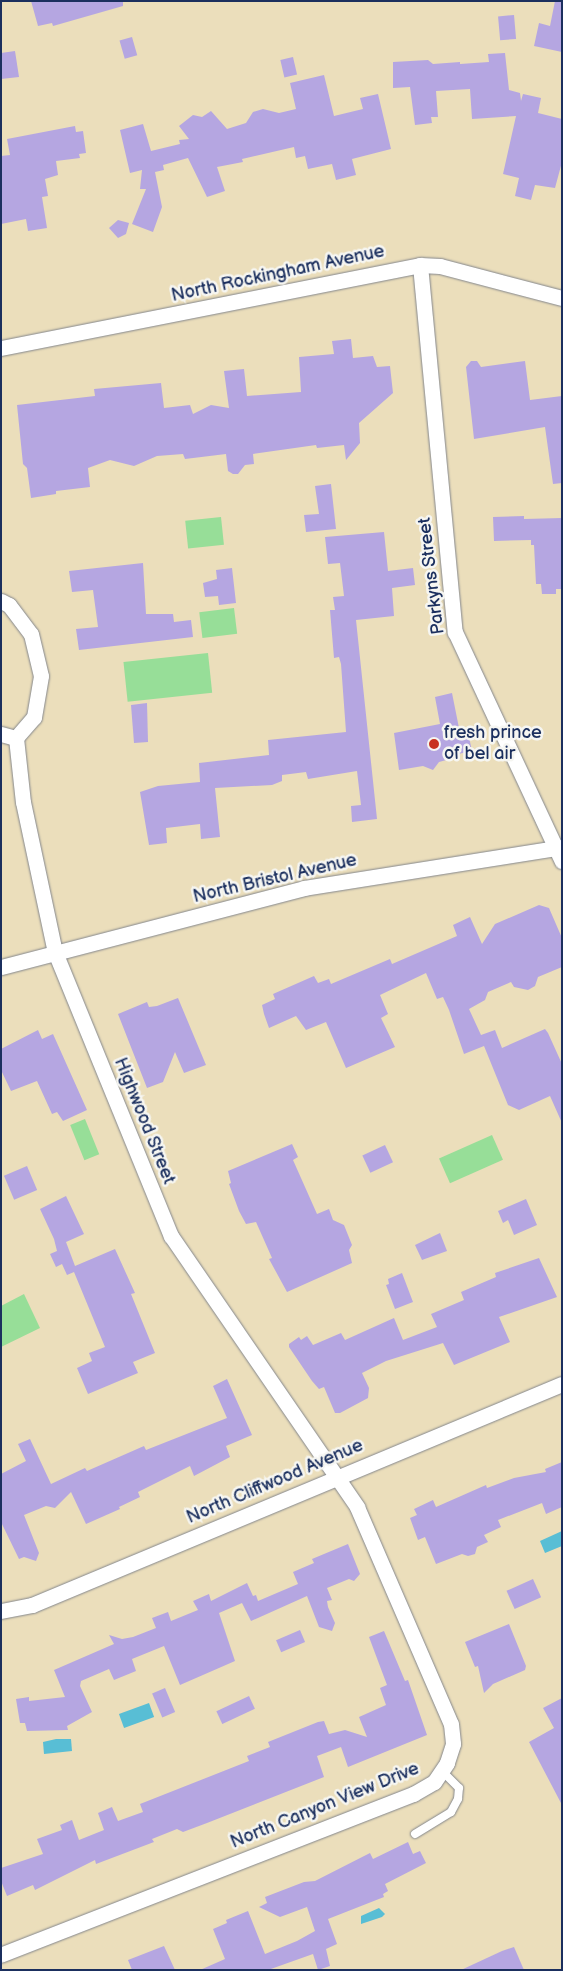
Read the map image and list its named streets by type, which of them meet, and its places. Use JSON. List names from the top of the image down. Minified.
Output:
{"streets":{"street":["North Rockingham Avenue","Parkyns Street","North Bristol Avenue","Highwood Street","North Cliffwood Avenue","North Canyon View Drive"]},"crossings":[["North Rockingham Avenue","Parkyns Street"],["Parkyns Street","North Bristol Avenue"],["North Bristol Avenue","Highwood Street"],["Highwood Street","North Cliffwood Avenue"],["Highwood Street","North Canyon View Drive"],["North Cliffwood Avenue","North Canyon View Drive"]],"places":["fresh prince of bel air"]}
